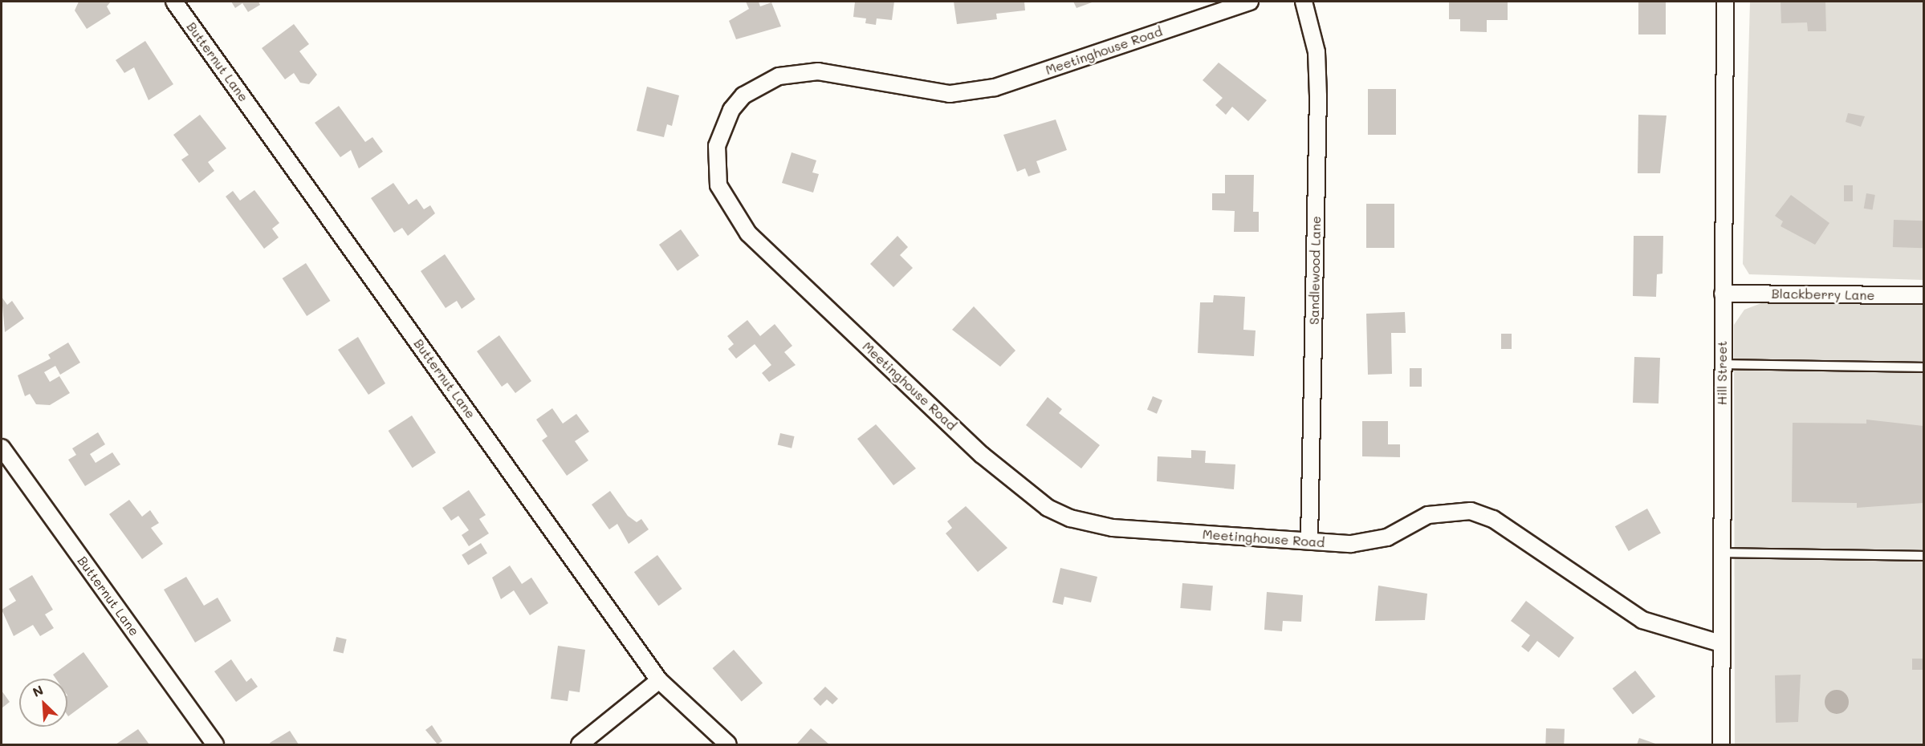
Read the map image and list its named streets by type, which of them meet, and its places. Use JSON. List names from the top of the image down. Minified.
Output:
{"streets":{"street":["Meetinghouse Road","Butternut Lane","Sandlewood Lane","Blackberry Lane","Hill Street"]},"crossings":[["Meetinghouse Road","Sandlewood Lane"],["Meetinghouse Road","Hill Street"],["Blackberry Lane","Hill Street"]],"north":"top left"}
